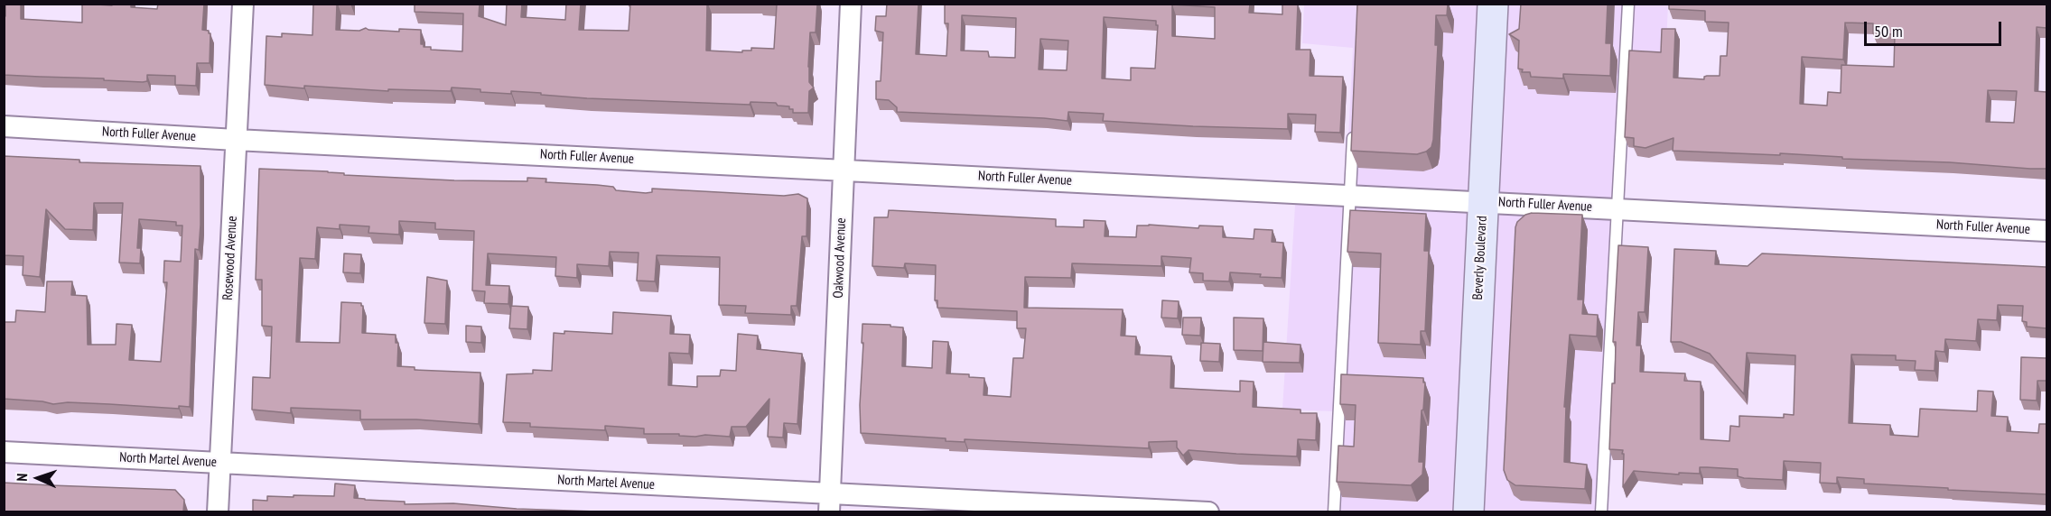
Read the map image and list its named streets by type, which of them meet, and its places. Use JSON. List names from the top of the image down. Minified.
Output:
{"streets":{"main road":["Beverly Boulevard"],"street":["North Fuller Avenue","Rosewood Avenue","Oakwood Avenue","North Martel Avenue"]},"crossings":[["North Fuller Avenue","Rosewood Avenue"],["North Fuller Avenue","Oakwood Avenue"],["North Fuller Avenue","Beverly Boulevard"],["Rosewood Avenue","North Martel Avenue"],["Oakwood Avenue","North Martel Avenue"]],"scale_bar":"50 m","north":"left"}
